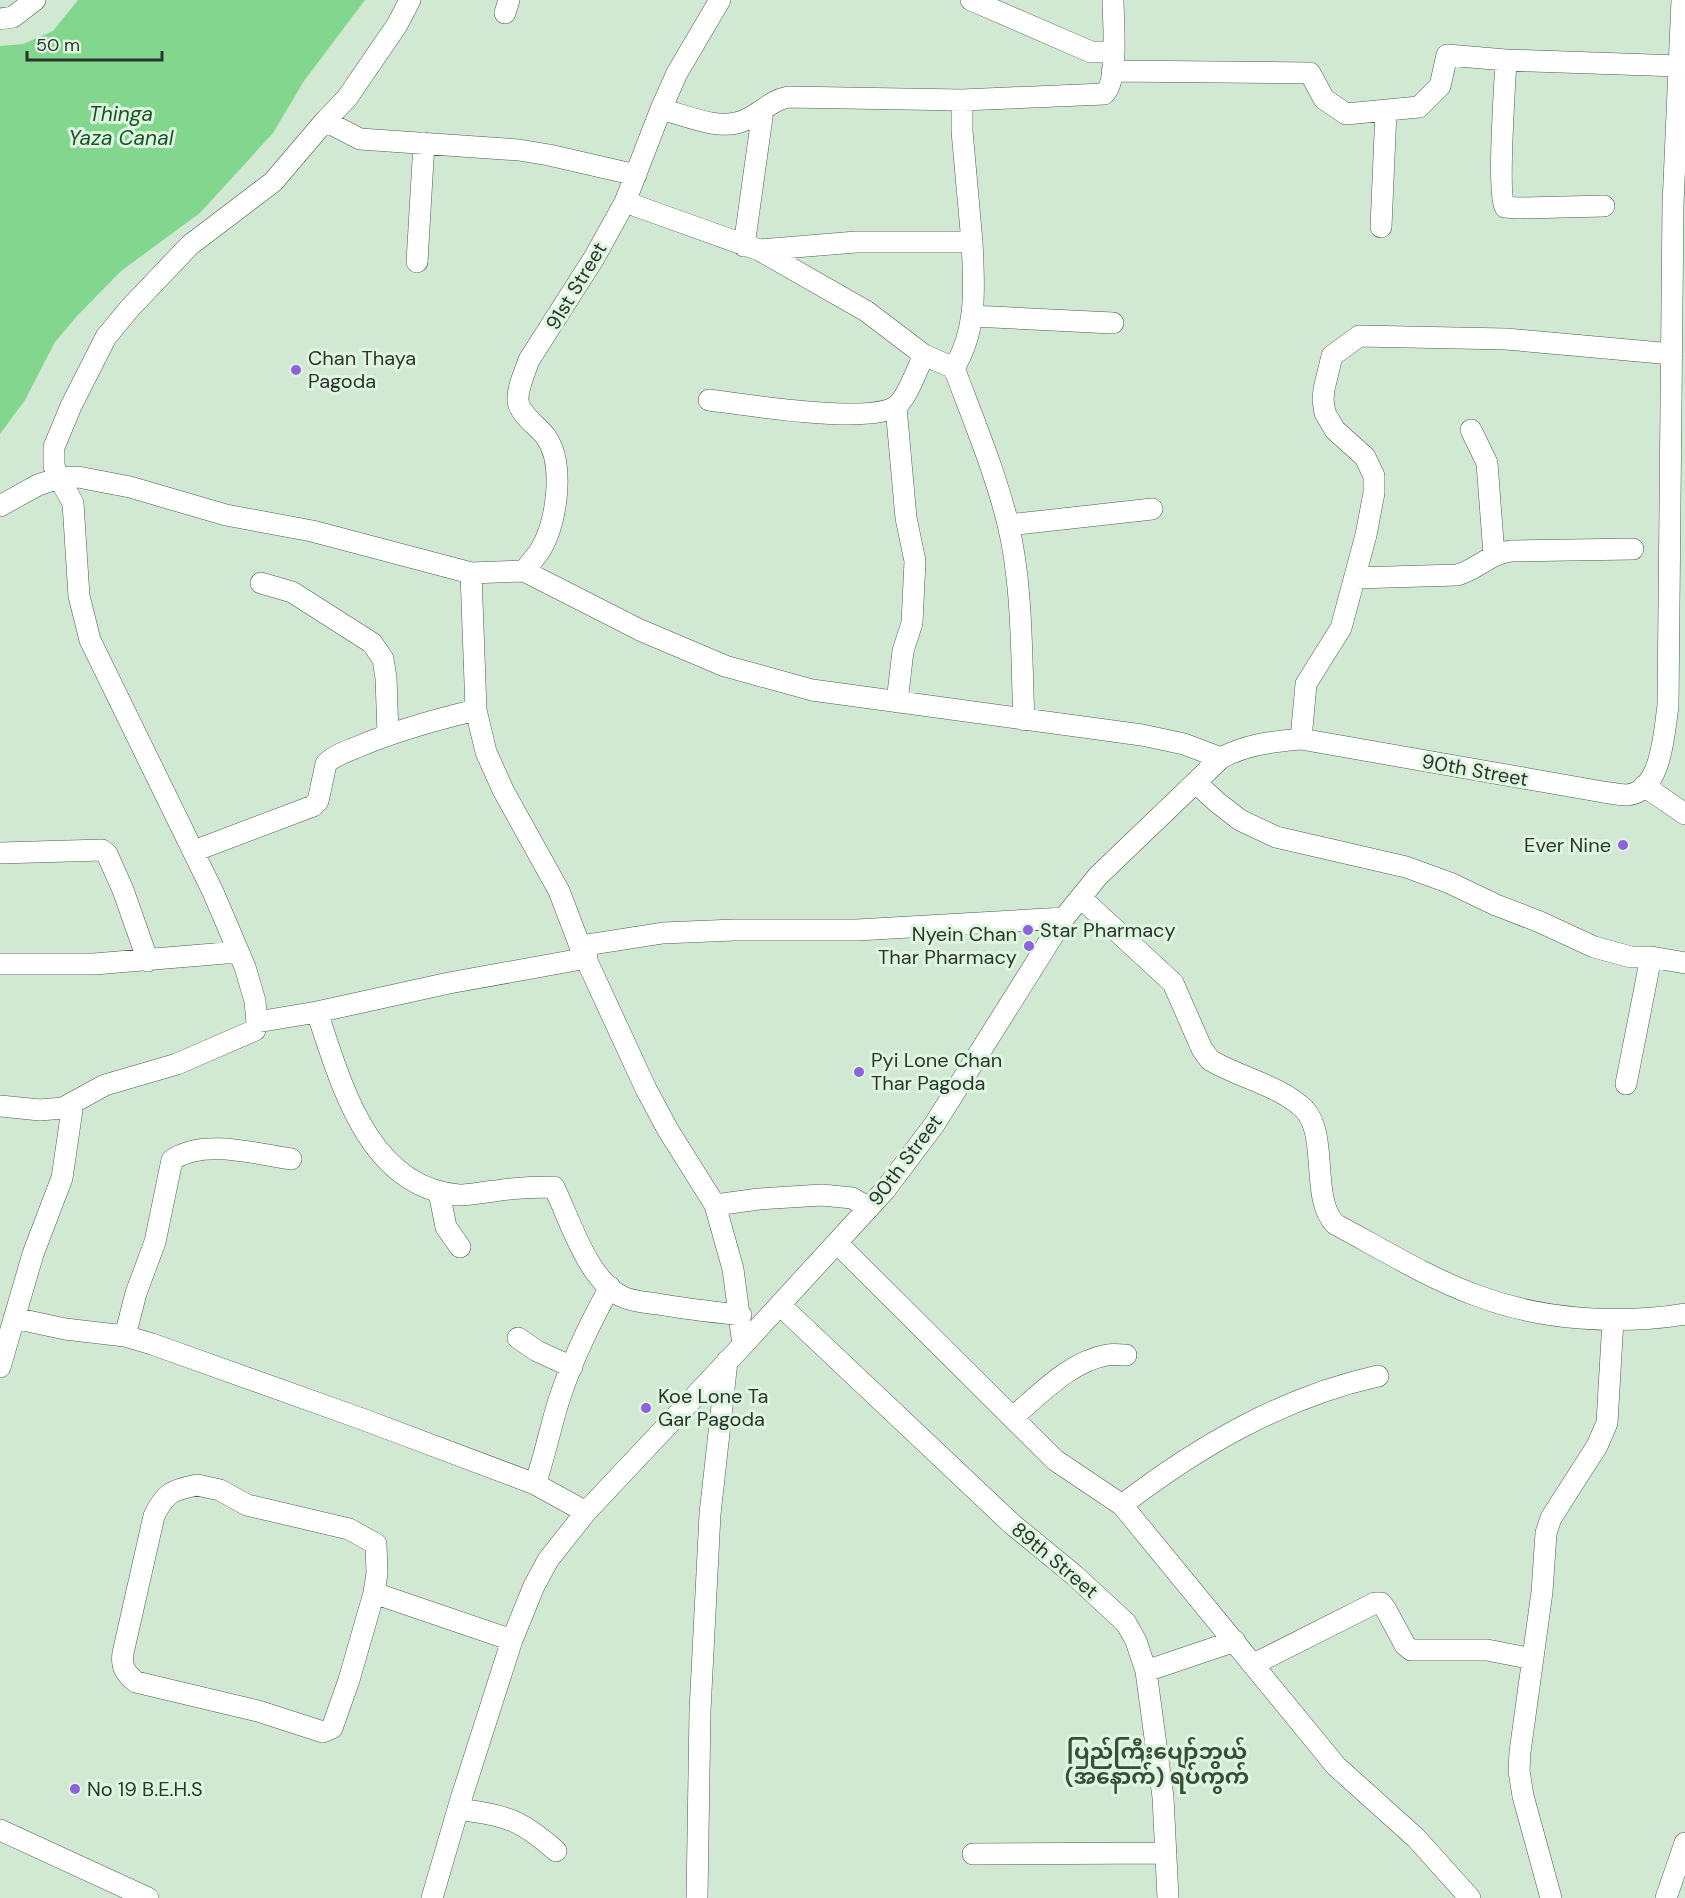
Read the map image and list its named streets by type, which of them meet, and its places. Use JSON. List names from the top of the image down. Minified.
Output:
{"streets":{"street":["91st Street","90th Street","89th Street"]},"crossings":[["90th Street","89th Street"]],"districts":["ပြည်ကြီးပျော်ဘွယ် (အနောက်) ရပ်ကွက်"],"water":["Thinga Yaza Canal"],"places":["Chan Thaya Pagoda","Ever Nine","Star Pharmacy","Nyein Chan Thar Pharmacy","Pyi Lone Chan Thar Pagoda","Koe Lone Ta Gar Pagoda","No 19 B.E.H.S"],"scale_bar":"50 m"}
